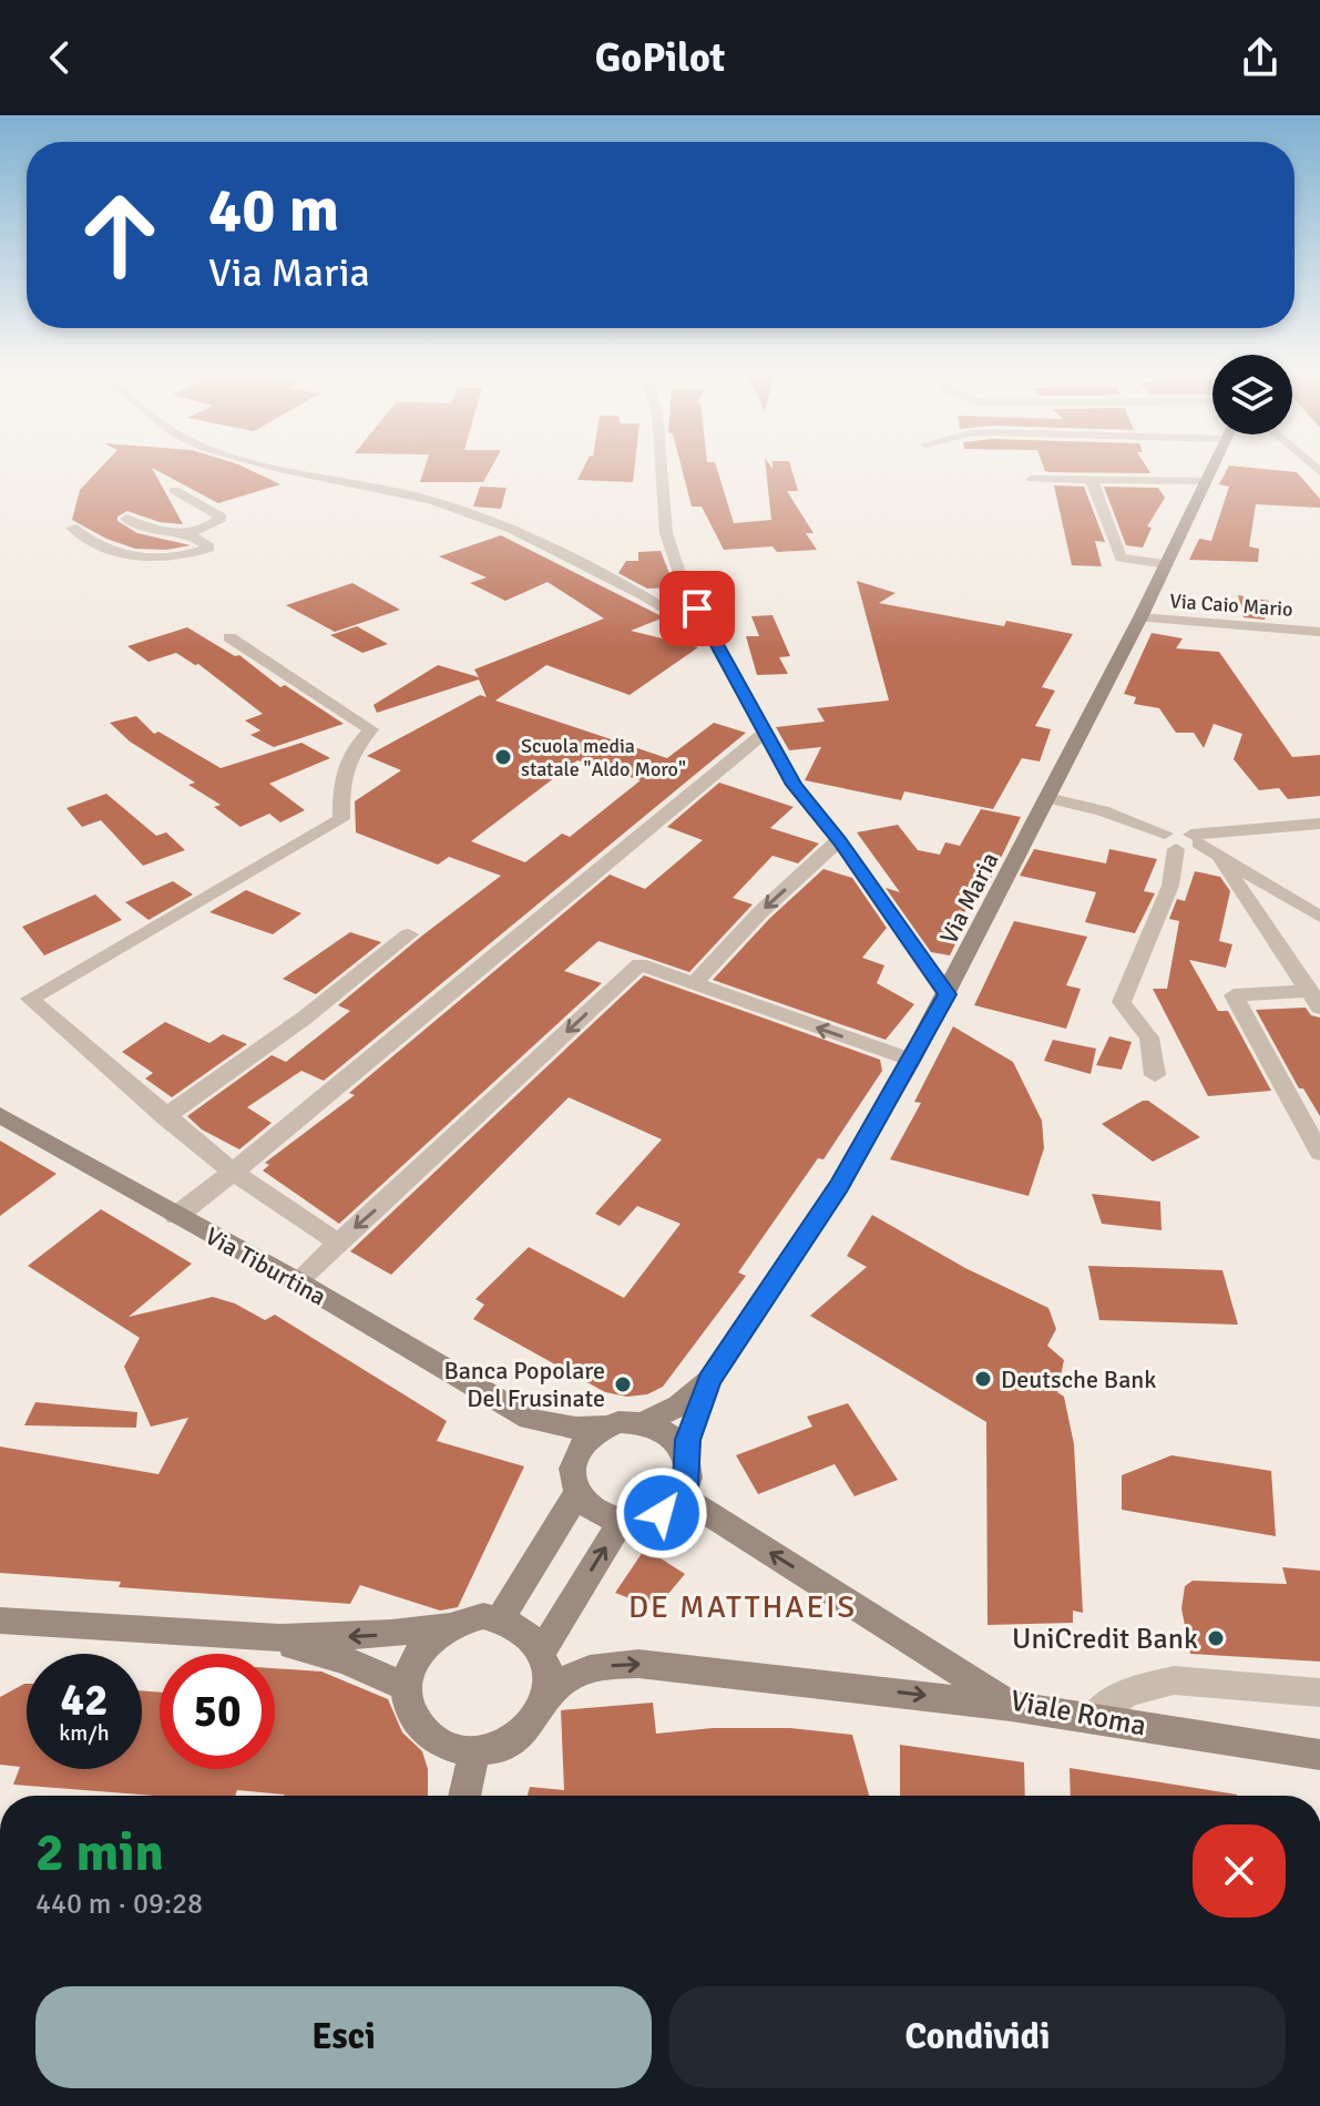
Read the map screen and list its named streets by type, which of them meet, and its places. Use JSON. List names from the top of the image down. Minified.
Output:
{"streets":{"street":["Via Caio Mario","Via Maria","Via Tiburtina","Viale Roma"]},"crossings":[["Via Caio Mario","Via Maria"]],"one_way":["Viale Roma"],"districts":["DE MATTHAEIS"],"places":["Scuola media statale \"Aldo Moro\"","Deutsche Bank","Banca Popolare Del Frusinate","UniCredit Bank"],"page":{"header":"GoPilot","turn":["40 m","Via Maria"],"speed":"42 km/h","limit":"50","heading":["2 min","440 m · 09:28"],"buttons":["Esci","Condividi"]}}
